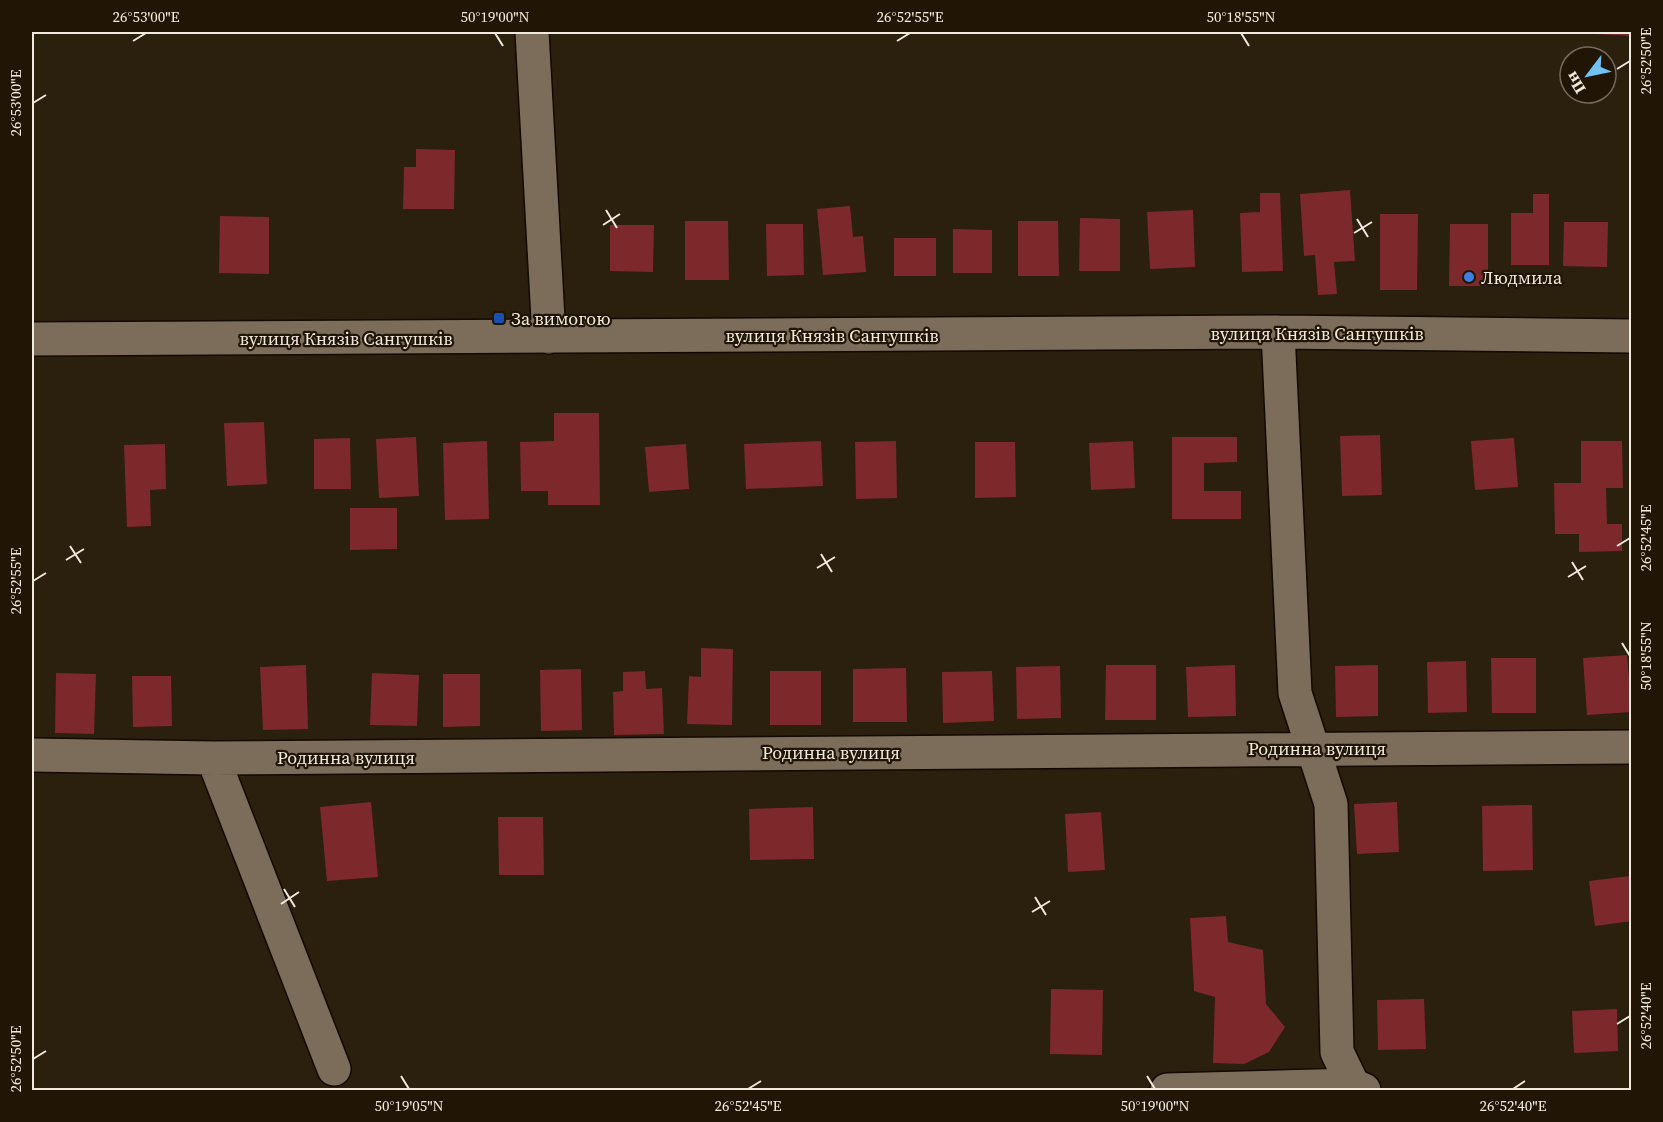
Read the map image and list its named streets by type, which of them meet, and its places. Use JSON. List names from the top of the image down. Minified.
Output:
{"streets":{"street":["вулиця Князів Сангушків","Родинна вулиця"]},"places":{"other":["Людмила"],"transit":["За вимогою"]},"north":"bottom left","coordinates":["26°53'00\"E","50°19'00\"N","26°52'55\"E","50°18'55\"N","26°52'50\"E","26°52'45\"E","26°52'40\"E","50°19'05\"N"]}
